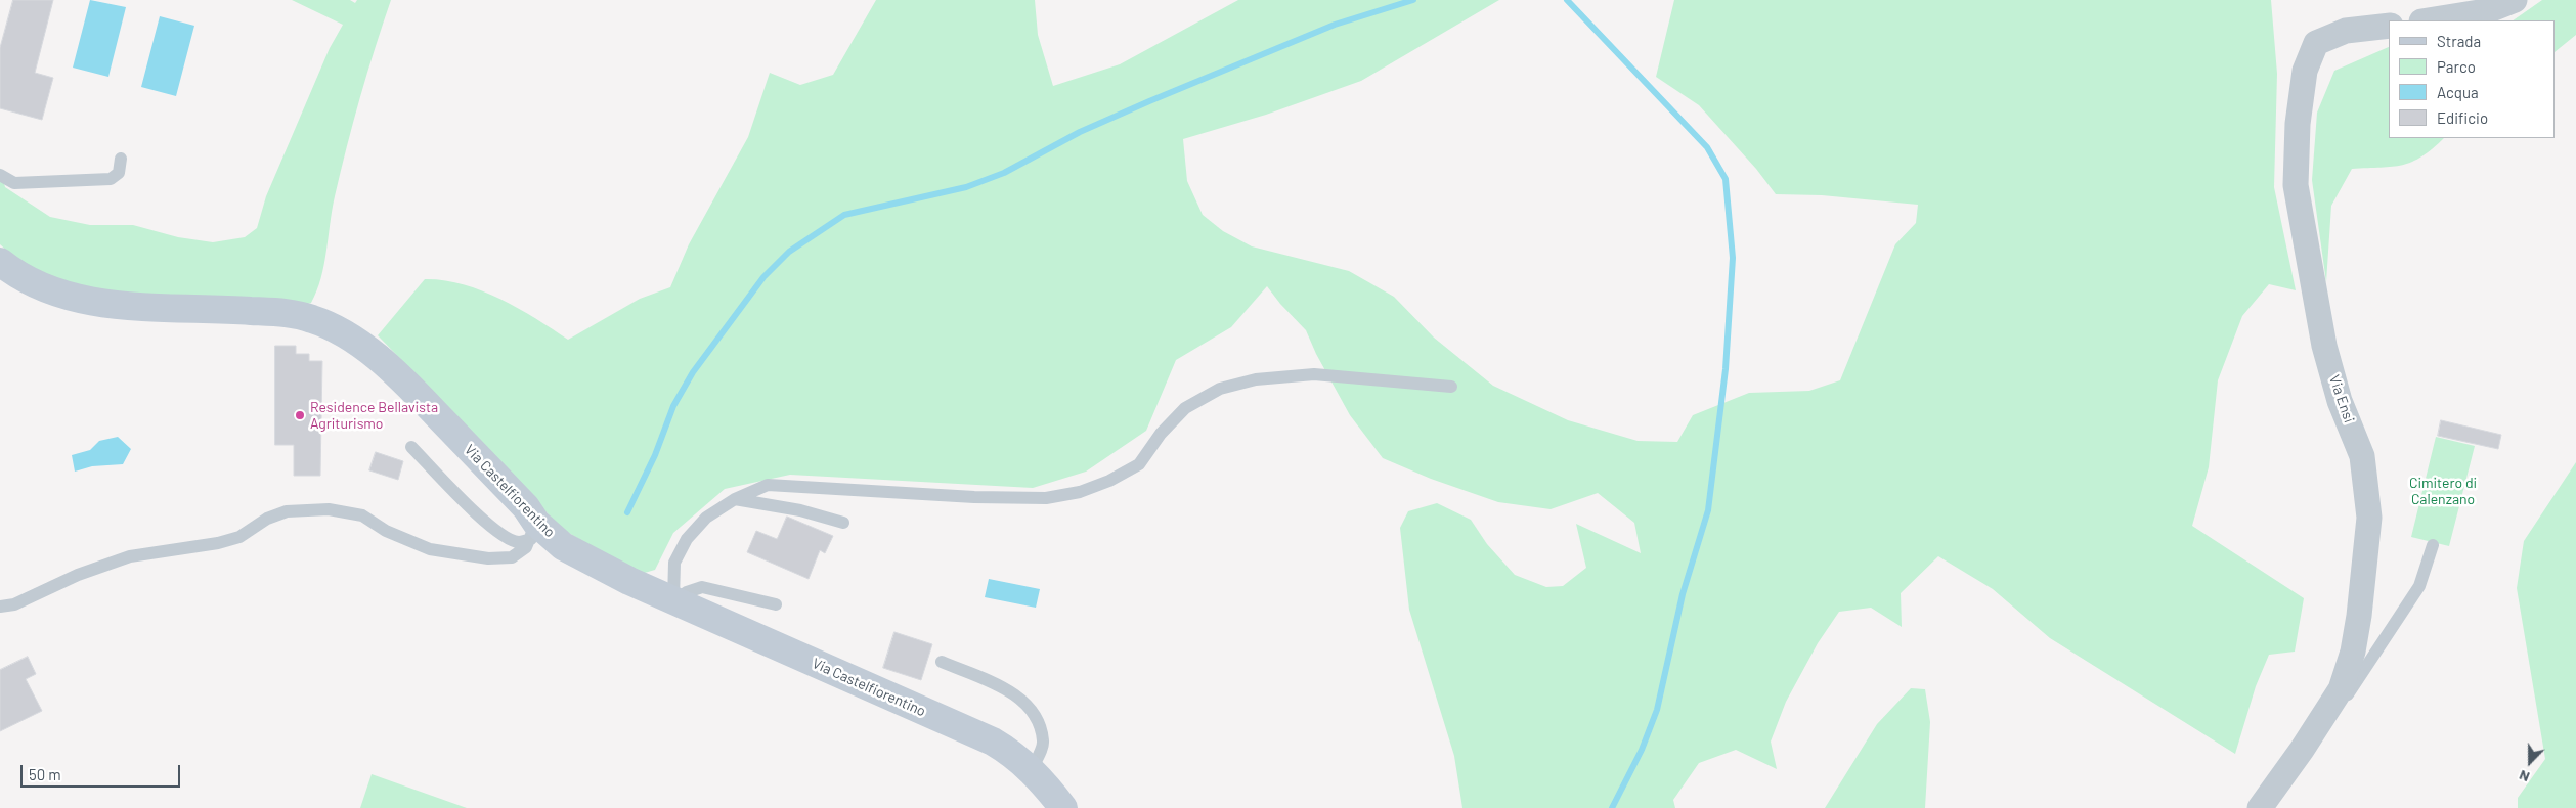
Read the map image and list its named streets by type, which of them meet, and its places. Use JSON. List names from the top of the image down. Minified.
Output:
{"streets":{"street":["Via Ensi","Via Castelfiorentino"]},"parks":["Cimitero di Calenzano"],"places":["Residence Bellavista Agriturismo"],"legend":["Strada","Parco","Acqua","Edificio"],"scale_bar":"50 m","north":"bottom"}
